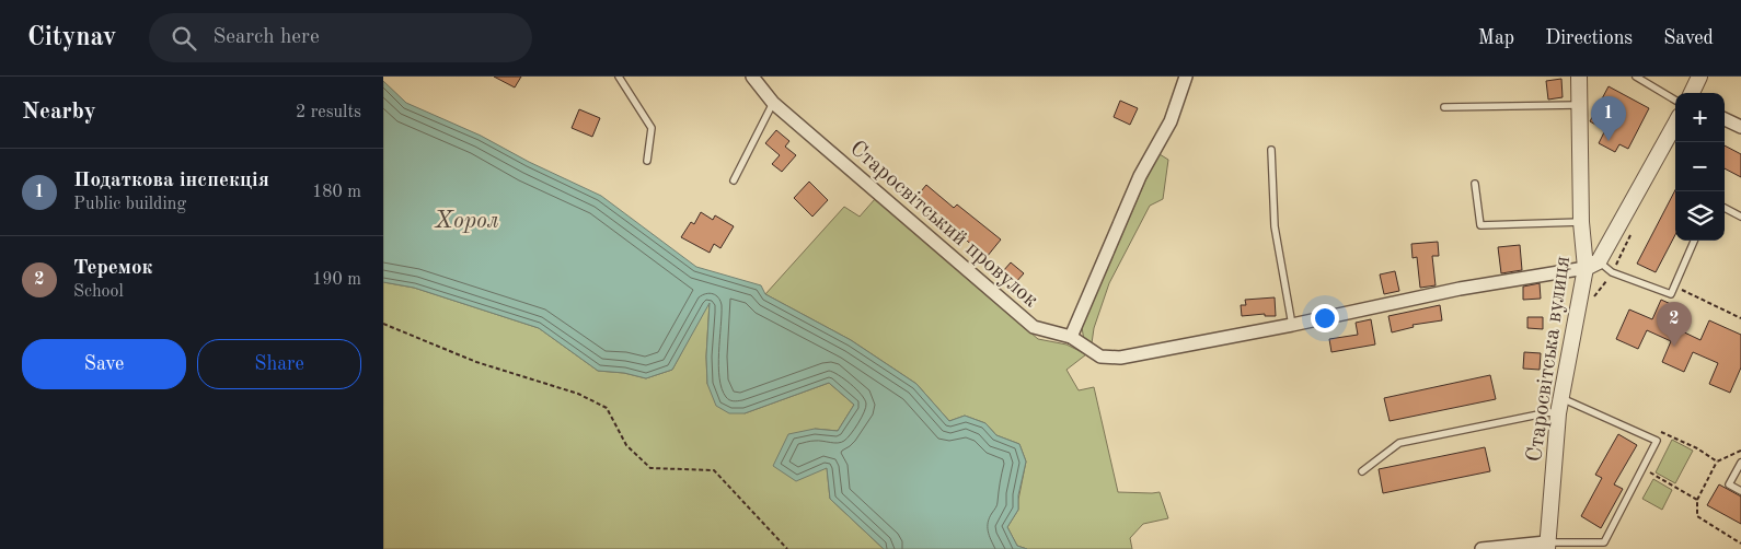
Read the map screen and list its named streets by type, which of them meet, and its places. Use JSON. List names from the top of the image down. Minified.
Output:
{"streets":{"street":["Старосвітський провулок","Старосвітська вулиця"]},"crossings":[["Старосвітський провулок","Старосвітська вулиця"]],"water":["Хорол"],"page":{"header":"Citynav","search":"Search here","nav":["Map","Directions","Saved"],"heading":["Nearby","2 results"],"map_buttons":["+","−"],"pins":["1","2"],"list":[{"mark":"1","name":"Податкова інспекція","note":"Public building","value":"180 m"},{"mark":"2","name":"Теремок","note":"School","value":"190 m"}],"buttons":["Save","Share"]}}
